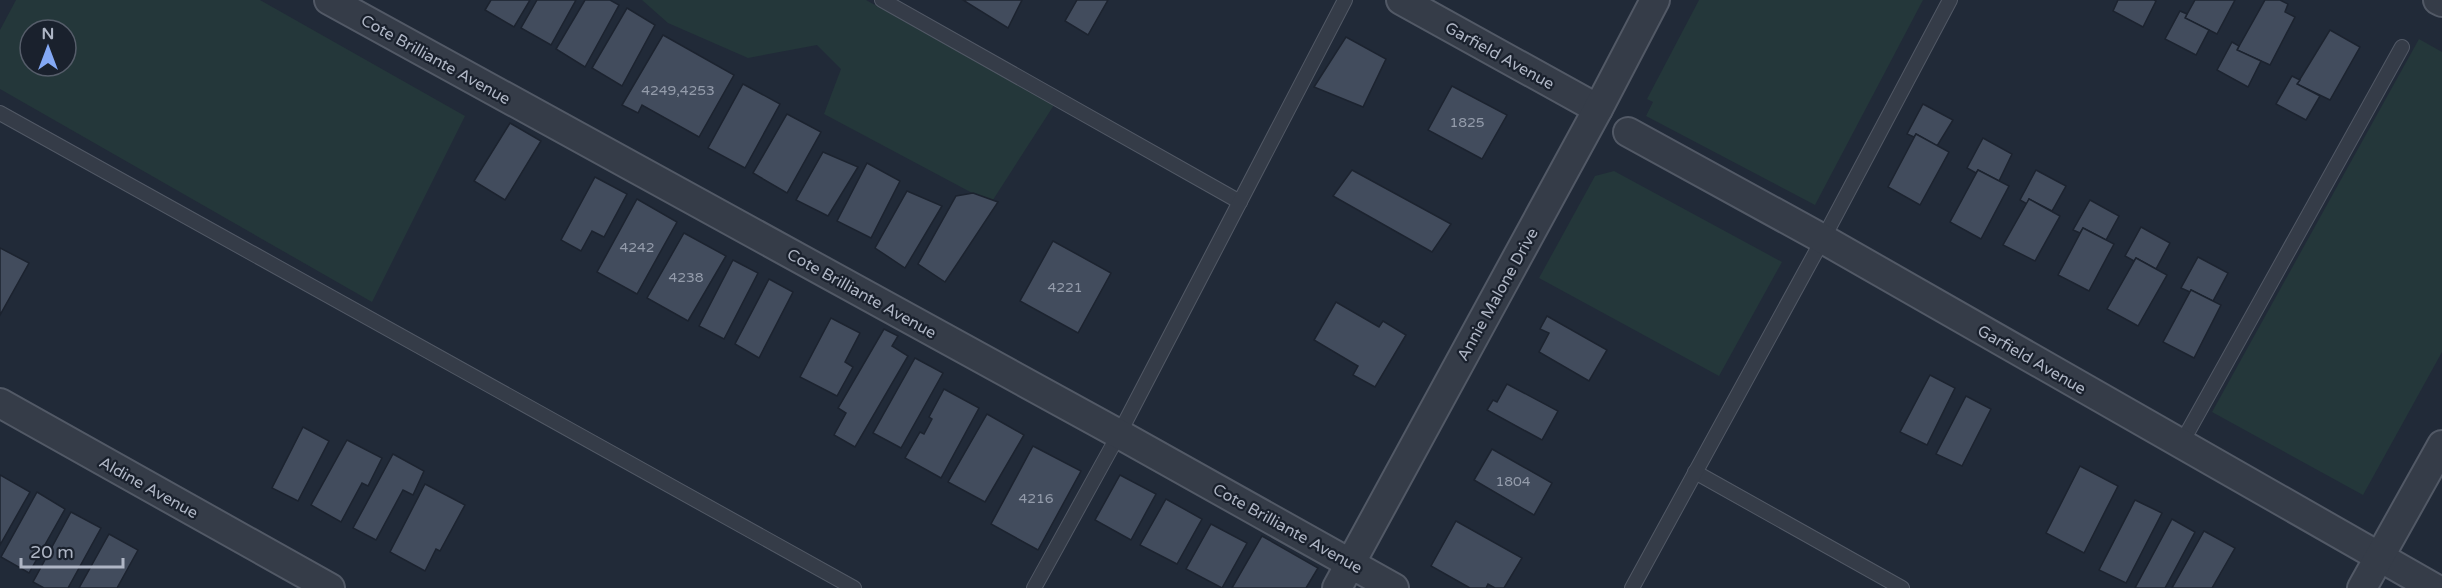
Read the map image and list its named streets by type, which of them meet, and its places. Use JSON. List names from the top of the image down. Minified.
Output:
{"streets":{"street":["Garfield Avenue","Cote Brilliante Avenue","Annie Malone Drive","Aldine Avenue"]},"crossings":[["Garfield Avenue","Annie Malone Drive"],["Cote Brilliante Avenue","Annie Malone Drive"]],"house_numbers":["4249,4253","1825","4242","4238","4221","1804","4216"],"scale_bar":"20 m","north":"top"}
